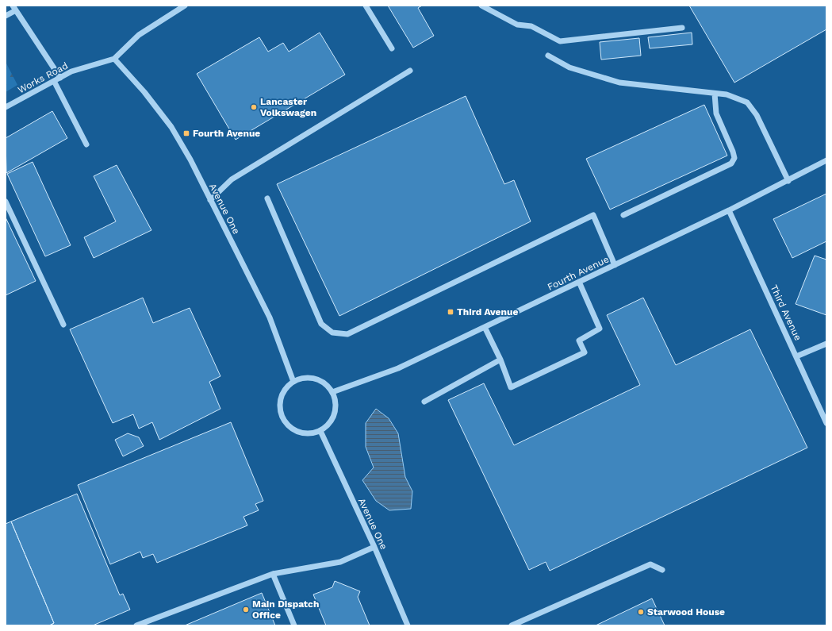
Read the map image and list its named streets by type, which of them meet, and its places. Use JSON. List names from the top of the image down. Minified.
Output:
{"streets":{"street":["Works Road","Avenue One","Fourth Avenue","Third Avenue"]},"crossings":[["Works Road","Avenue One"],["Avenue One","Fourth Avenue"],["Fourth Avenue","Third Avenue"]],"places":{"other":["Lancaster Volkswagen","Main Dispatch Office","Starwood House"],"transit":["Fourth Avenue","Third Avenue"]}}
